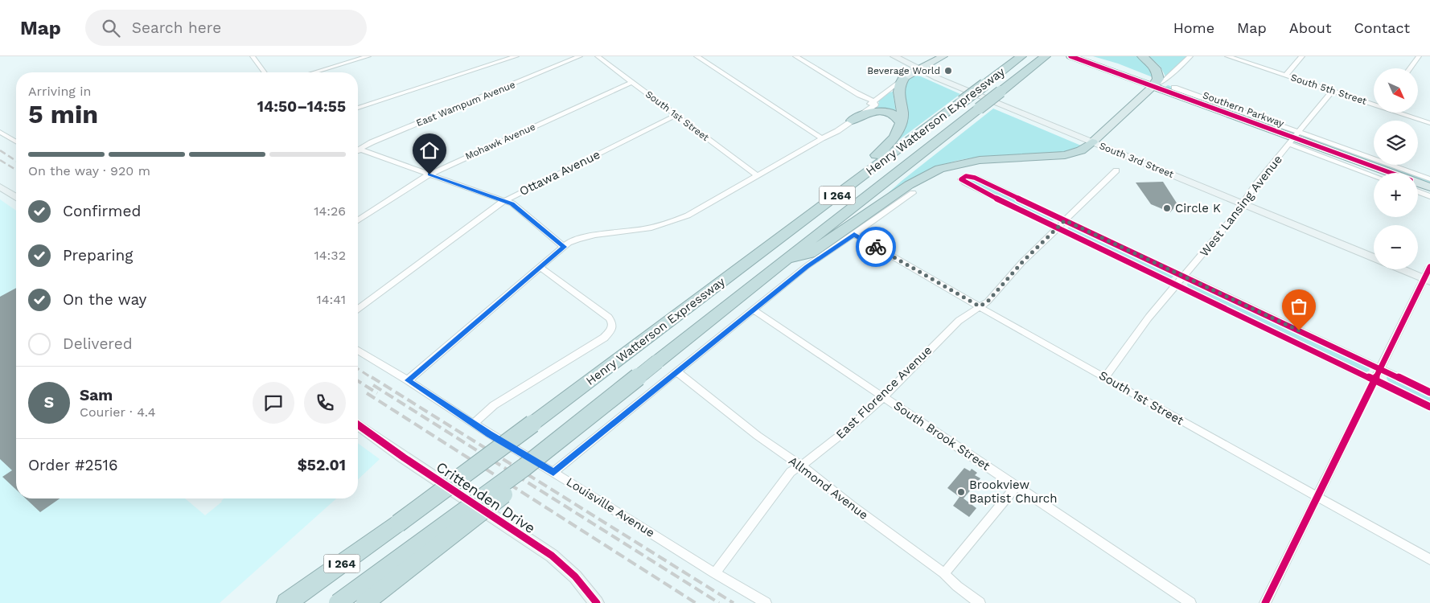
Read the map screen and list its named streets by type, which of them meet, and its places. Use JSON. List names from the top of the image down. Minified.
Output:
{"streets":{"highway":["Henry Watterson Expressway","I 264"],"main road":["Southern Parkway","South 3rd Street","Crittenden Drive"],"street":["South 5th Street","East Wampum Avenue","South 1st Street","Mohawk Avenue","Ottawa Avenue","West Lansing Avenue","East Florence Avenue","South Brook Street","Allmond Avenue","Louisville Avenue"]},"crossings":[["South 5th Street","West Lansing Avenue"],["Southern Parkway","West Lansing Avenue"],["South 1st Street","Mohawk Avenue"],["South 1st Street","Ottawa Avenue"],["South 1st Street","West Lansing Avenue"],["South 1st Street","East Florence Avenue"],["South 3rd Street","West Lansing Avenue"],["East Florence Avenue","South Brook Street"],["East Florence Avenue","Allmond Avenue"],["East Florence Avenue","Louisville Avenue"]],"places":["Beverage World","Circle K","Brookview Baptist Church"],"north":"bottom right","page":{"header":"Map","search":"Search here","nav":["Home","Map","About","Contact"],"map_buttons":["+","−"],"heading":["5 min","Arriving in","14:50–14:55"],"panel":["Sam","Courier · 4.4","Order #2516","$52.01"],"bar":"On the way · 920 m","list":[["Confirmed","14:26"],["Preparing","14:32"],["On the way","14:41"],"Delivered"],"round":"S"}}
